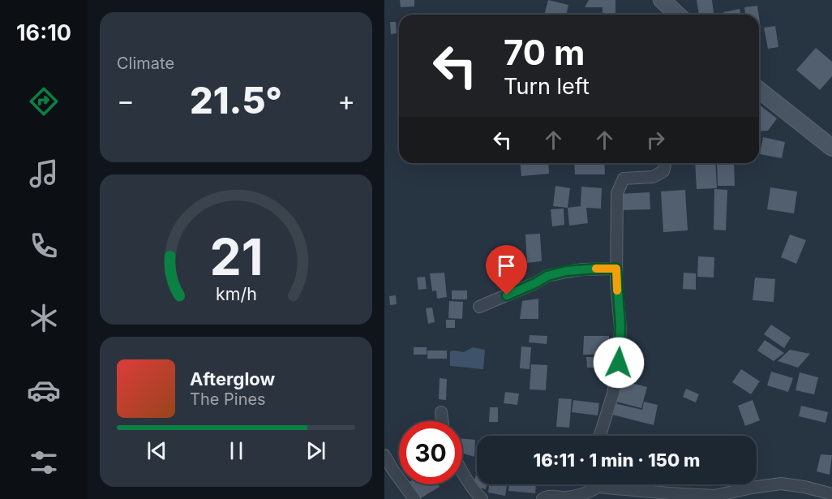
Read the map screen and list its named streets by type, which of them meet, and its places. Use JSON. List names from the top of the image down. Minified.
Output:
{"page":{"tabs":"16:10","tile":"Climate","turn":["70 m","Turn left"],"heat":["−","21.5°","+"],"song":["Afterglow","The Pines"],"limit":"30","trip":"16:11 · 1 min · 150 m","gauge":["21","km/h"]}}
